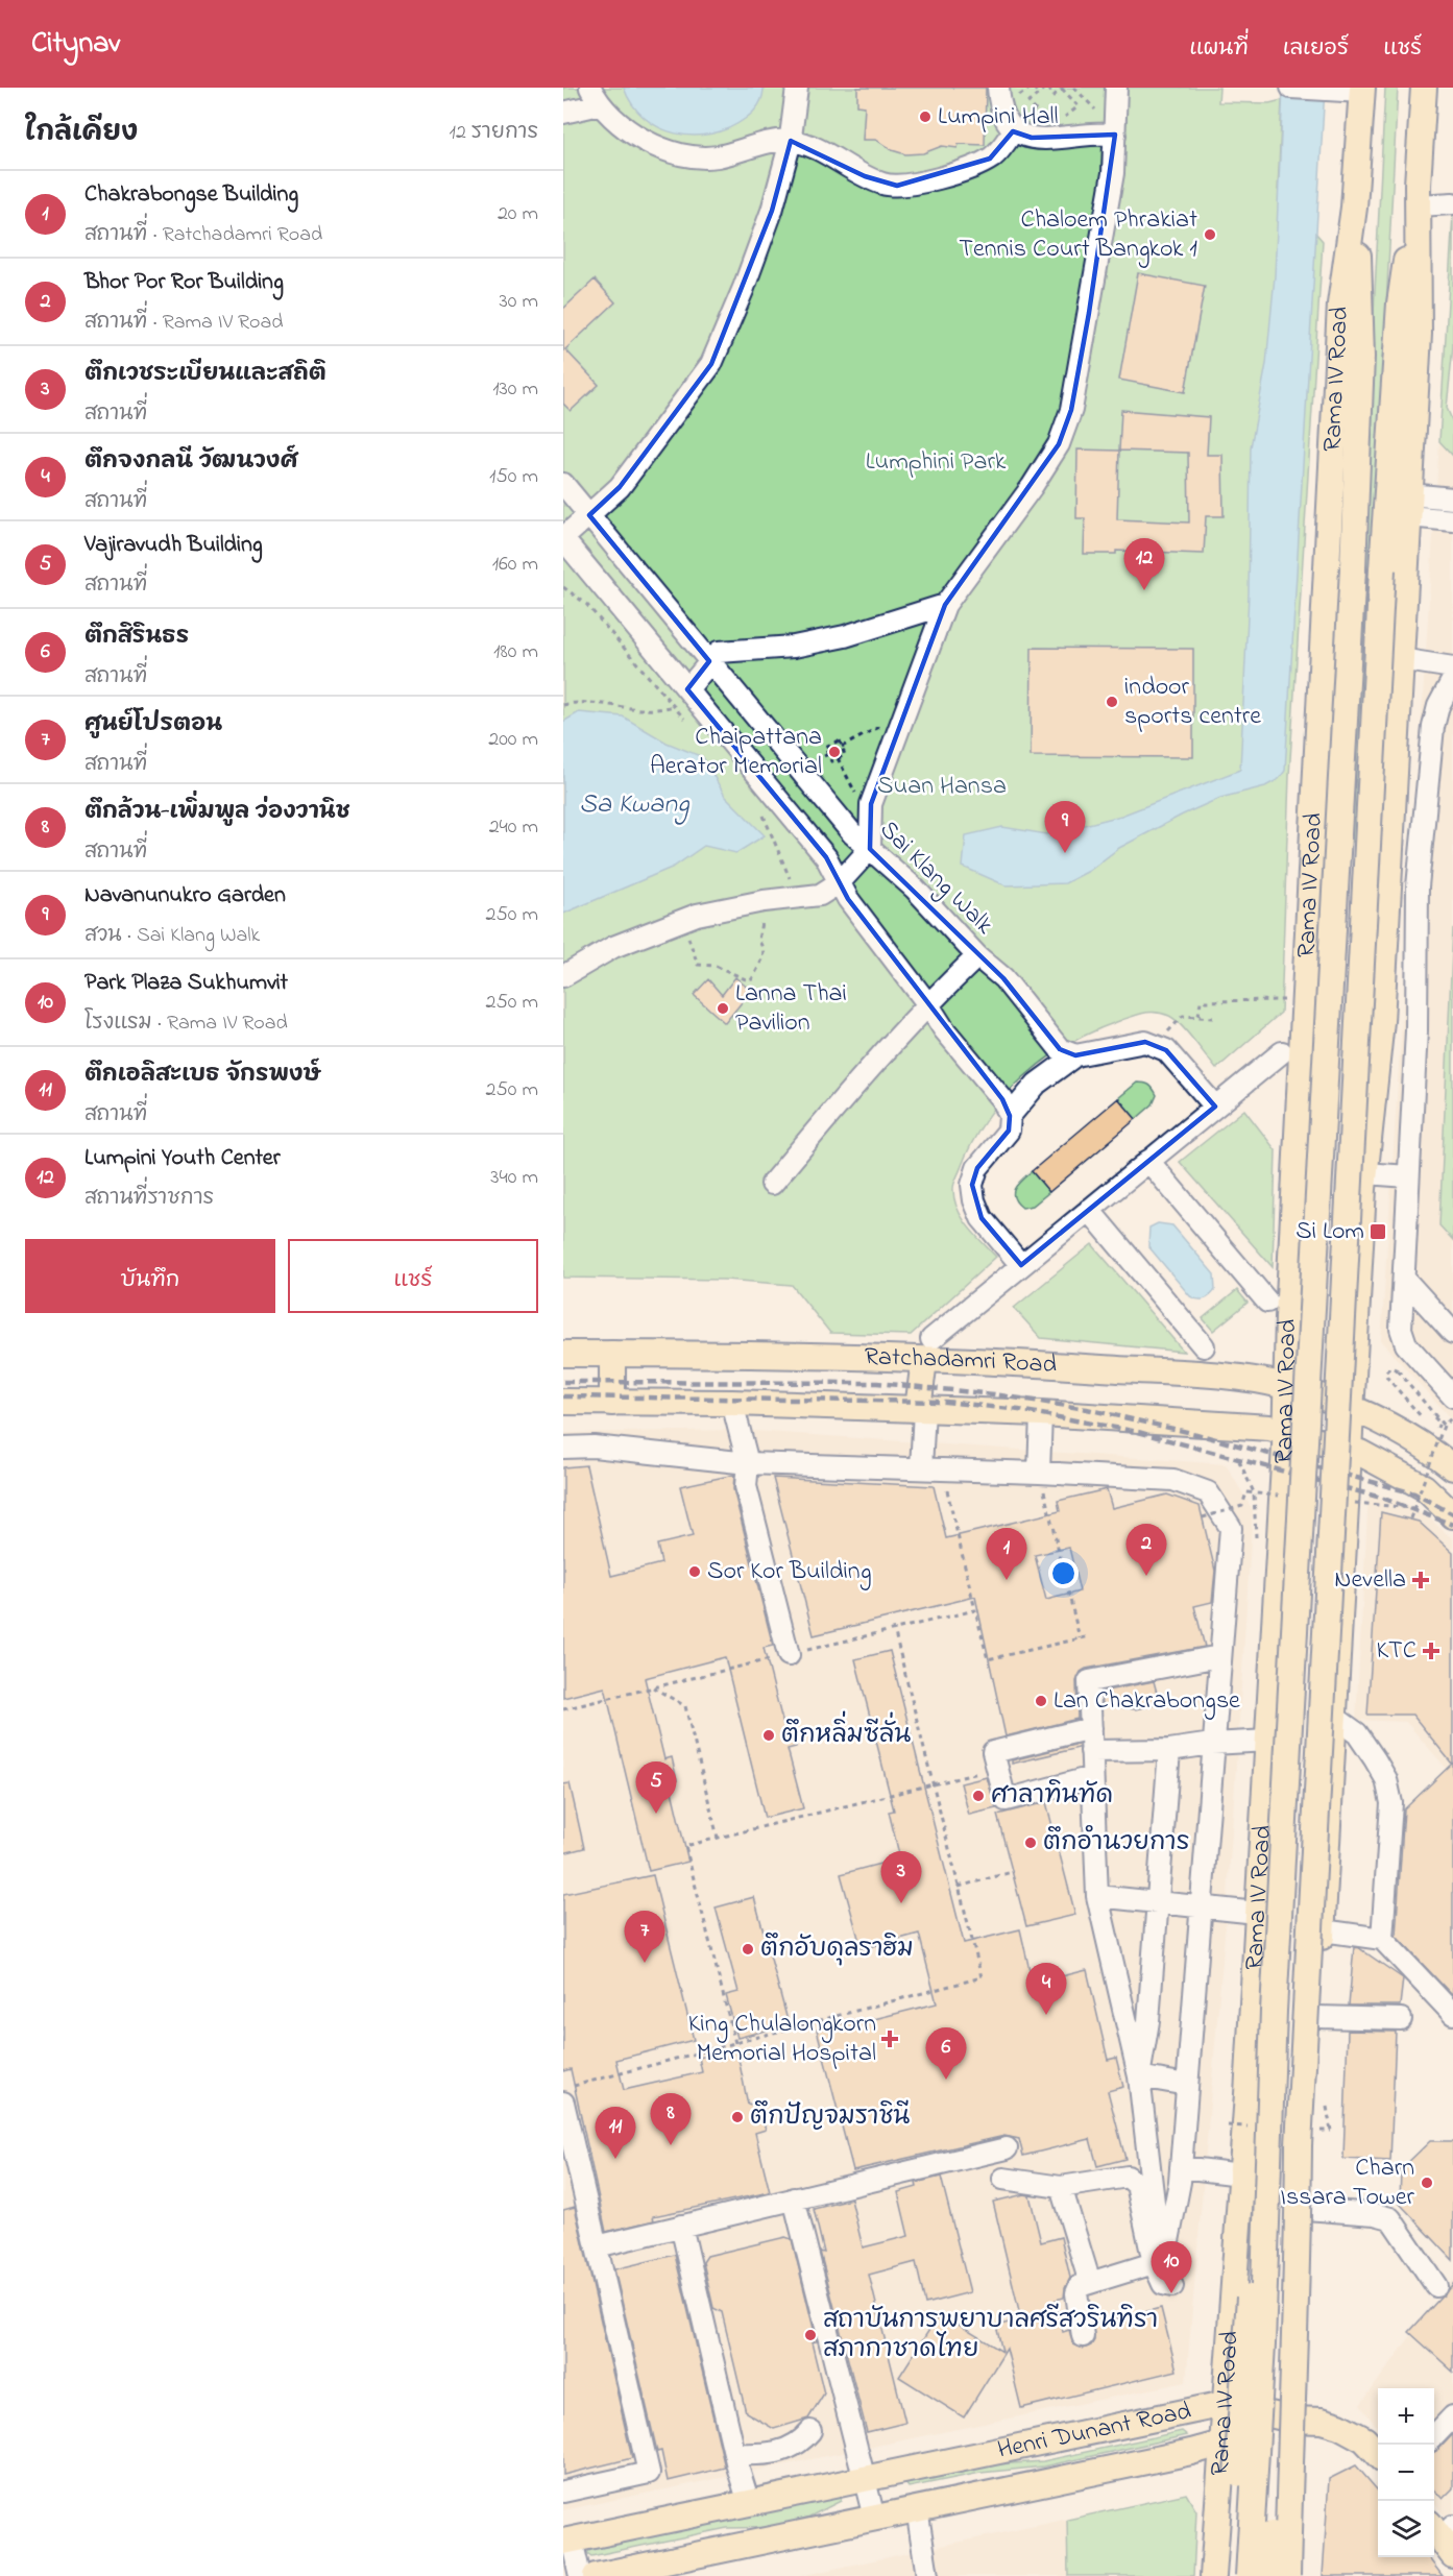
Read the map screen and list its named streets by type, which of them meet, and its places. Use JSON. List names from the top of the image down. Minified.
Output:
{"streets":{"main road":["Rama IV Road","Ratchadamri Road","Henri Dunant Road"],"street":["Sai Klang Walk"]},"crossings":[["Rama IV Road","Ratchadamri Road"],["Rama IV Road","Henri Dunant Road"]],"water":["Sa Kwang"],"parks":["Lumphini Park","Suan Hansa"],"places":{"other":["Lumpini Hall","Chaloem Phrakiat Tennis Court Bangkok 1","indoor sports centre","Chaipattana Aerator Memorial","Lanna Thai Pavilion","Sor Kor Building","Lan Chakrabongse","ตึกหลิ่มซีลั่น","ศาลาทินทัด","ตึกอำนวยการ","ตึกอับดุลราฮิม","ตึกปัญจมราชินี","Charn Issara Tower","สถาบันการพยาบาลศรีสวรินทิรา สภากาชาดไทย"],"transit":["Si Lom"],"health":["Nevella","KTC","King Chulalongkorn Memorial Hospital"]},"page":{"header":"Citynav","nav":["แผนที่","เลเยอร์","แชร์"],"heading":["ใกล้เคียง","12 รายการ"],"list":[{"mark":"1","name":"Chakrabongse Building","note":"สถานที่ · Ratchadamri Road","value":"20 m"},{"mark":"2","name":"Bhor Por Ror Building","note":"สถานที่ · Rama IV Road","value":"30 m"},{"mark":"3","name":"ตึกเวชระเบียนและสถิติ","note":"สถานที่","value":"130 m"},{"mark":"4","name":"ตึกจงกลนี วัฒนวงศ์","note":"สถานที่","value":"150 m"},{"mark":"5","name":"Vajiravudh Building","note":"สถานที่","value":"160 m"},{"mark":"6","name":"ตึกสิรินธร","note":"สถานที่","value":"180 m"},{"mark":"7","name":"ศูนย์โปรตอน","note":"สถานที่","value":"200 m"},{"mark":"8","name":"ตึกล้วน-เพิ่มพูล ว่องวานิช","note":"สถานที่","value":"240 m"},{"mark":"9","name":"Navanunukro Garden","note":"สวน · Sai Klang Walk","value":"250 m"},{"mark":"10","name":"Park Plaza Sukhumvit","note":"โรงแรม · Rama IV Road","value":"250 m"},{"mark":"11","name":"ตึกเอลิสะเบธ จักรพงษ์","note":"สถานที่","value":"250 m"},{"mark":"12","name":"Lumpini Youth Center","note":"สถานที่ราชการ","value":"340 m"}],"pins":["12","9","2","1","5","3","7","4","6","8","11","10"],"buttons":["บันทึก","แชร์"],"map_buttons":["+","−"]}}
